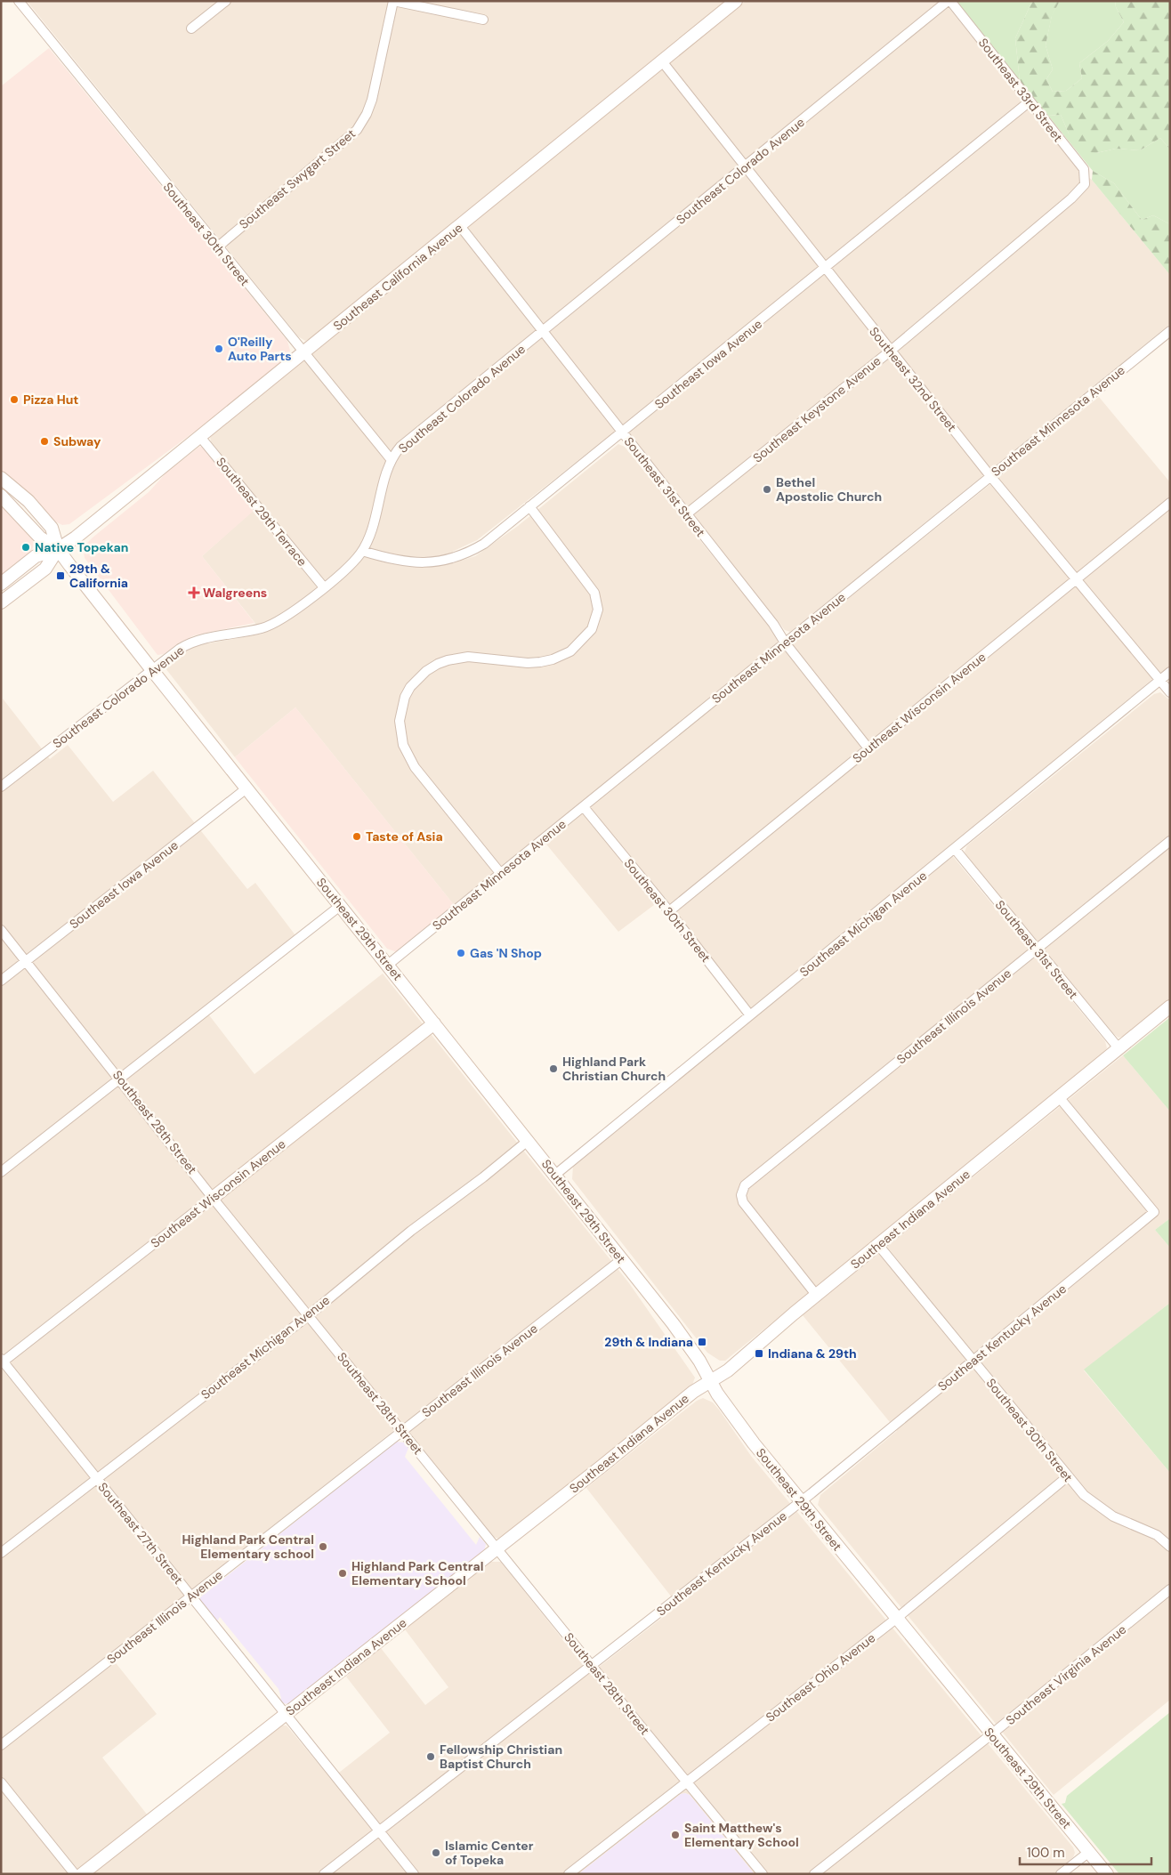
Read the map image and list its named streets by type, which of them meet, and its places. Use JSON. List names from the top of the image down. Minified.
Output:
{"streets":{"main road":["Southeast California Avenue","Southeast Wisconsin Avenue","Southeast 29th Street","Southeast Indiana Avenue"],"street":["Southeast 33rd Street","Southeast Colorado Avenue","Southeast Swygart Street","Southeast 30th Street","Southeast Iowa Avenue","Southeast 32nd Street","Southeast Keystone Avenue","Southeast Minnesota Avenue","Southeast 31st Street","Southeast 29th Terrace","Southeast Michigan Avenue","Southeast Illinois Avenue","Southeast 28th Street","Southeast Kentucky Avenue","Southeast 27th Street","Southeast Virginia Avenue","Southeast Ohio Avenue"]},"crossings":[["Southeast 33rd Street","Southeast Colorado Avenue"],["Southeast 33rd Street","Southeast Iowa Avenue"],["Southeast 33rd Street","Southeast Keystone Avenue"],["Southeast Colorado Avenue","Southeast 30th Street"],["Southeast Colorado Avenue","Southeast Iowa Avenue"],["Southeast Colorado Avenue","Southeast 32nd Street"],["Southeast Colorado Avenue","Southeast 31st Street"],["Southeast Colorado Avenue","Southeast 29th Terrace"],["Southeast Colorado Avenue","Southeast 29th Street"],["Southeast Swygart Street","Southeast 30th Street"],["Southeast 30th Street","Southeast California Avenue"],["Southeast 30th Street","Southeast Minnesota Avenue"],["Southeast 30th Street","Southeast Wisconsin Avenue"],["Southeast 30th Street","Southeast Michigan Avenue"],["Southeast 30th Street","Southeast Indiana Avenue"],["Southeast 30th Street","Southeast Kentucky Avenue"],["Southeast 30th Street","Southeast Ohio Avenue"],["Southeast California Avenue","Southeast 32nd Street"],["Southeast California Avenue","Southeast 31st Street"],["Southeast California Avenue","Southeast 29th Terrace"],["Southeast California Avenue","Southeast 29th Street"],["Southeast Iowa Avenue","Southeast 32nd Street"],["Southeast Iowa Avenue","Southeast 31st Street"],["Southeast Iowa Avenue","Southeast 29th Street"],["Southeast Iowa Avenue","Southeast 28th Street"],["Southeast 32nd Street","Southeast Keystone Avenue"],["Southeast 32nd Street","Southeast Minnesota Avenue"],["Southeast 32nd Street","Southeast Wisconsin Avenue"],["Southeast 32nd Street","Southeast Michigan Avenue"],["Southeast Keystone Avenue","Southeast 31st Street"],["Southeast Minnesota Avenue","Southeast 31st Street"],["Southeast Minnesota Avenue","Southeast 29th Street"],["Southeast 31st Street","Southeast Wisconsin Avenue"],["Southeast 31st Street","Southeast Michigan Avenue"],["Southeast 31st Street","Southeast Illinois Avenue"],["Southeast 31st Street","Southeast Indiana Avenue"],["Southeast Wisconsin Avenue","Southeast 29th Street"],["Southeast Wisconsin Avenue","Southeast 28th Street"],["Southeast Wisconsin Avenue","Southeast 27th Street"],["Southeast Michigan Avenue","Southeast 29th Street"],["Southeast Michigan Avenue","Southeast 28th Street"],["Southeast Michigan Avenue","Southeast 27th Street"],["Southeast 29th Street","Southeast Illinois Avenue"],["Southeast 29th Street","Southeast Indiana Avenue"],["Southeast 29th Street","Southeast Kentucky Avenue"],["Southeast 29th Street","Southeast Virginia Avenue"],["Southeast 29th Street","Southeast Ohio Avenue"],["Southeast Illinois Avenue","Southeast 28th Street"],["Southeast Illinois Avenue","Southeast Indiana Avenue"],["Southeast Illinois Avenue","Southeast 27th Street"],["Southeast 28th Street","Southeast Indiana Avenue"],["Southeast 28th Street","Southeast Kentucky Avenue"],["Southeast 28th Street","Southeast Ohio Avenue"],["Southeast Indiana Avenue","Southeast Kentucky Avenue"],["Southeast Indiana Avenue","Southeast 27th Street"],["Southeast Kentucky Avenue","Southeast 27th Street"]],"places":{"other":["O'Reilly Auto Parts","Pizza Hut","Subway","Bethel Apostolic Church","Native Topekan","Taste of Asia","Gas 'N Shop","Highland Park Christian Church","Highland Park Central Elementary school","Highland Park Central Elementary School","Fellowship Christian Baptist Church","Saint Matthew's Elementary School","Islamic Center of Topeka"],"transit":["29th & California","29th & Indiana","Indiana & 29th"],"health":["Walgreens"]},"scale_bar":"100 m"}
